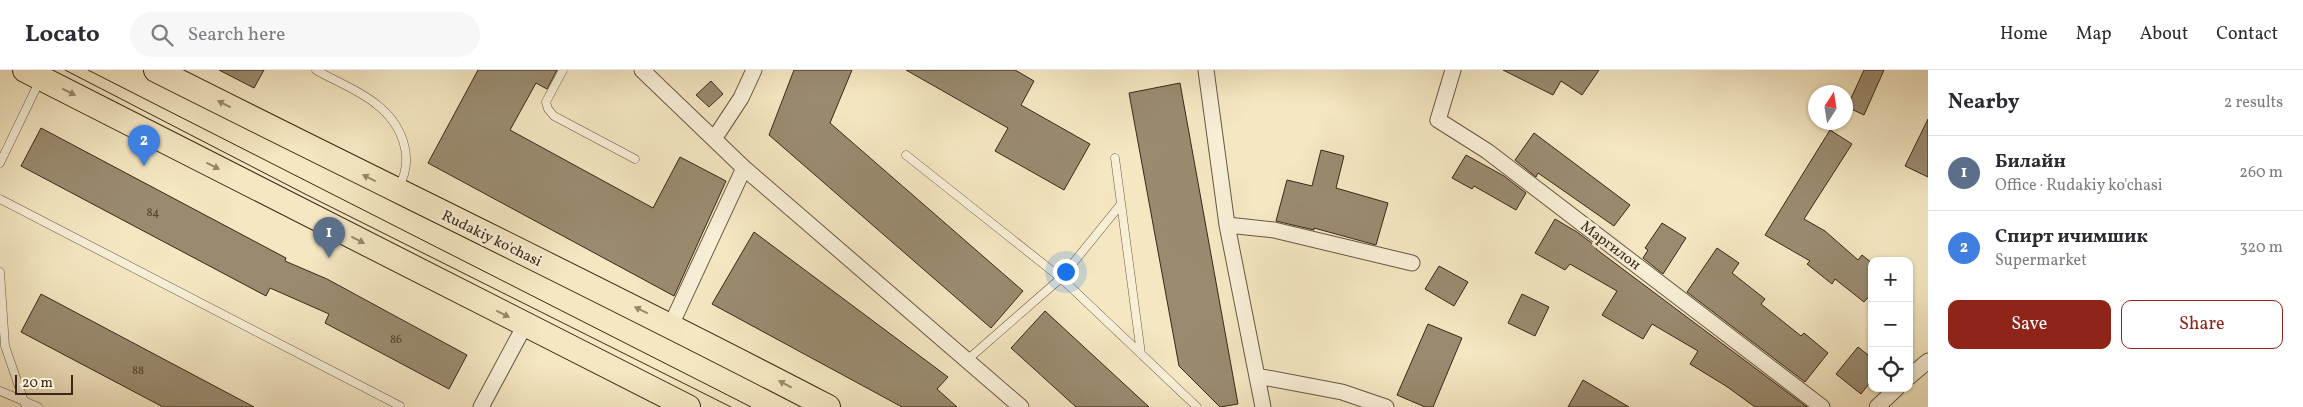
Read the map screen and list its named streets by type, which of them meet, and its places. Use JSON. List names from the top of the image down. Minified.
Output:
{"streets":{"main road":["Rudakiy ko'chasi"],"street":["Маргилон"]},"house_numbers":["84","86","88"],"scale_bar":"20 m","north":"top","page":{"header":"Locato","search":"Search here","nav":["Home","Map","About","Contact"],"heading":["Nearby","2 results"],"pins":["2","1"],"list":[{"mark":"1","name":"Билайн","note":"Office · Rudakiy ko'chasi","value":"260 m"},{"mark":"2","name":"Спирт ичимшик","note":"Supermarket","value":"320 m"}],"map_buttons":["+","−"],"buttons":["Save","Share"],"scale":"20 m"}}
